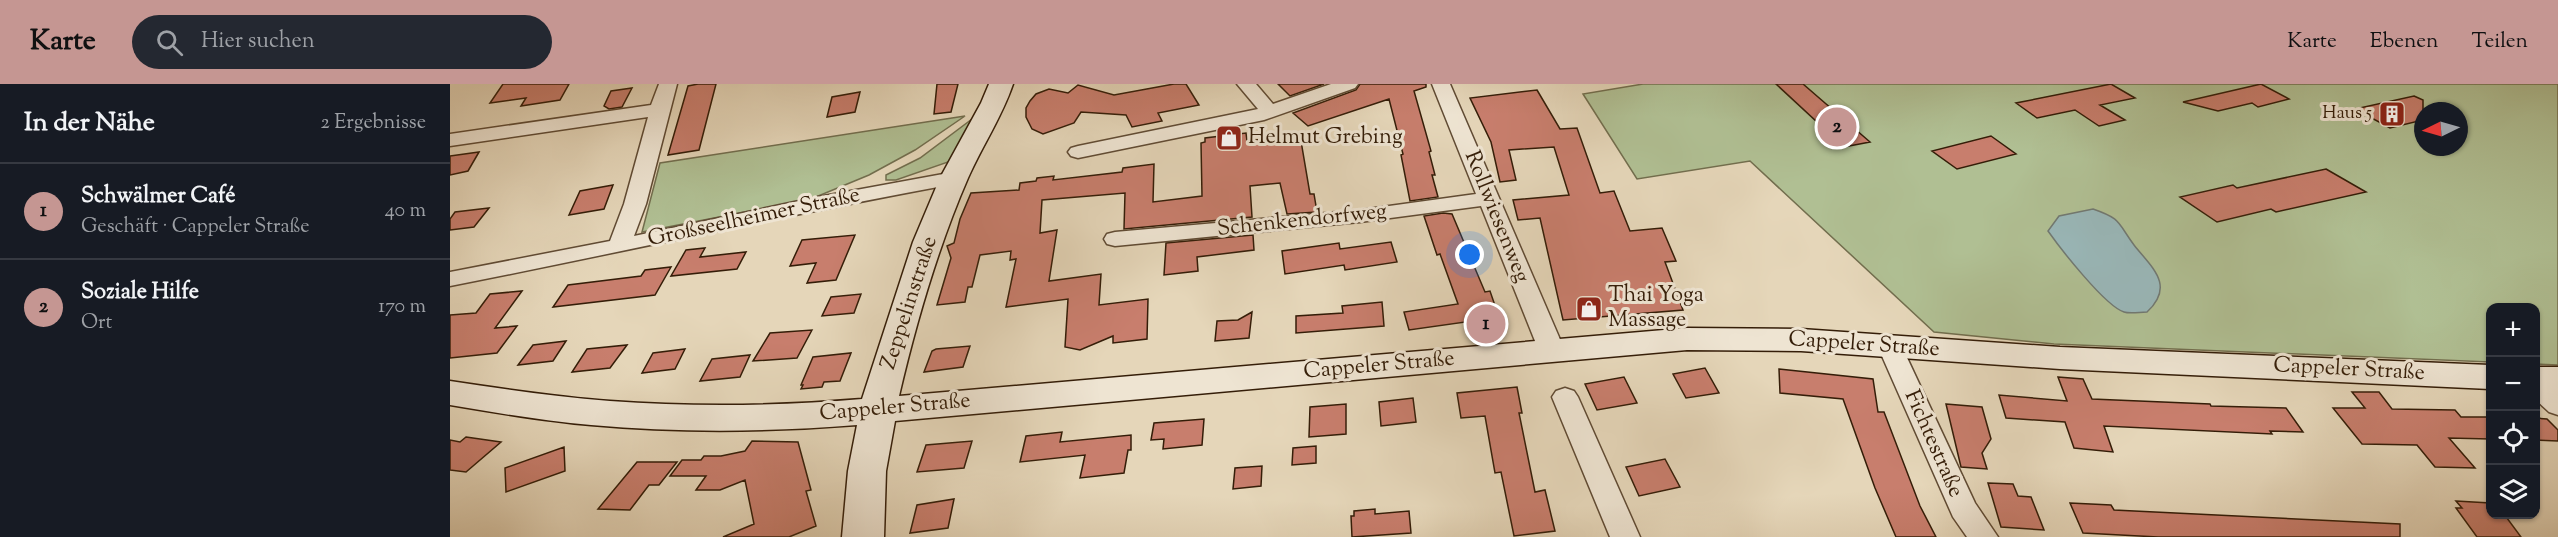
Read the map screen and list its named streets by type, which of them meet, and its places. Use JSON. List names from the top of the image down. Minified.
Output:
{"streets":{"main road":["Zeppelinstraße","Cappeler Straße"],"street":["Rollwiesenweg","Großseelheimer Straße","Schenkendorfweg","Fichtestraße"]},"crossings":[["Rollwiesenweg","Schenkendorfweg"],["Rollwiesenweg","Cappeler Straße"],["Großseelheimer Straße","Zeppelinstraße"],["Zeppelinstraße","Cappeler Straße"],["Cappeler Straße","Fichtestraße"]],"places":{"building":["Haus 5"],"shop":["Helmut Grebing","Thai Yoga Massage"]},"north":"left","page":{"header":"Karte","search":"Hier suchen","nav":["Karte","Ebenen","Teilen"],"heading":["In der Nähe","2 Ergebnisse"],"pins":["2","1"],"list":[{"mark":"1","name":"Schwälmer Café","note":"Geschäft · Cappeler Straße","value":"40 m"},{"mark":"2","name":"Soziale Hilfe","note":"Ort","value":"170 m"}],"map_buttons":["+","−"]}}
